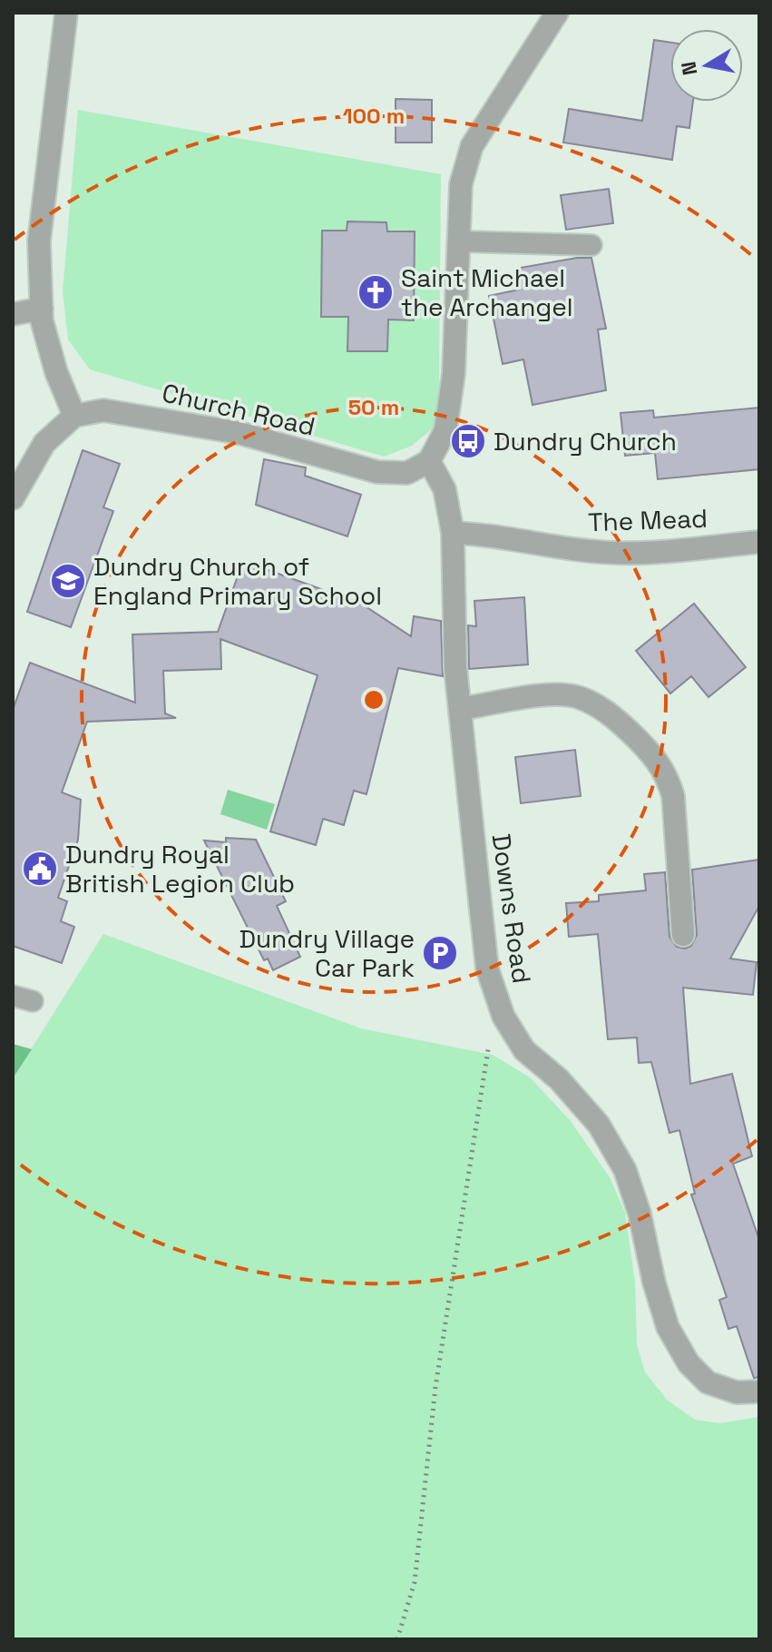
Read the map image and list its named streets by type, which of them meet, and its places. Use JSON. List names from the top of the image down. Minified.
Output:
{"streets":{"street":["Church Road","The Mead","Downs Road"]},"crossings":[["Church Road","Downs Road"],["The Mead","Downs Road"]],"places":{"church":["Saint Michael the Archangel"],"bus stop":["Dundry Church"],"school or university":["Dundry Church of England Primary School"],"public building":["Dundry Royal British Legion Club"],"parking":["Dundry Village Car Park"]},"north":"left","rings":["100 m","50 m"]}
